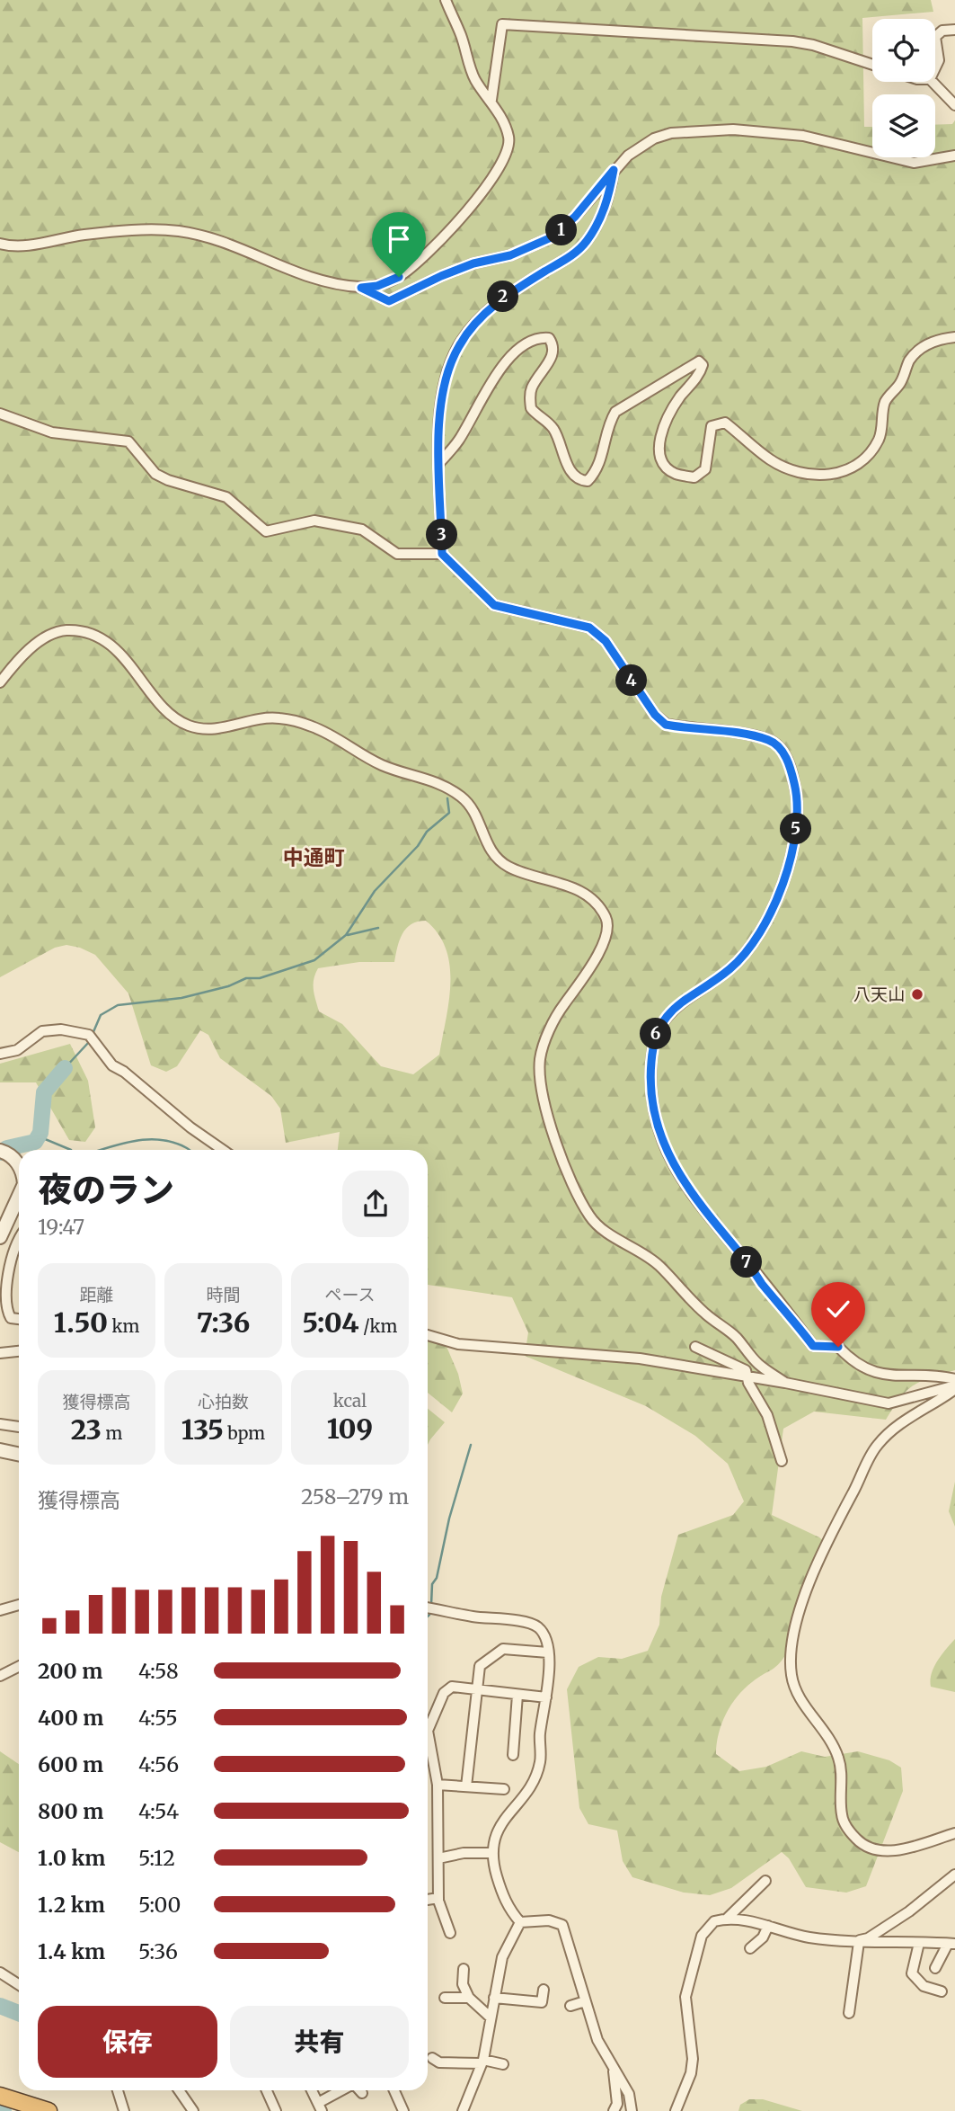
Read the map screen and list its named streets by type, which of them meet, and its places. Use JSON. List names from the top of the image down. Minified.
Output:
{"districts":["中通町"],"places":["八天山"],"page":{"pins":["1","2","3","4","5","6","7"],"heading":["夜のラン","19:47"],"stats":[["距離","1.50 km"],["時間","7:36"],["ペース","5:04 /km"],["獲得標高","23 m"],["心拍数","135 bpm"],["kcal","109"]],"chart":["獲得標高","258–279 m"],"list":[{"name":"200 m","note":"4:58"},{"name":"400 m","note":"4:55"},{"name":"600 m","note":"4:56"},{"name":"800 m","note":"4:54"},{"name":"1.0 km","note":"5:12"},{"name":"1.2 km","note":"5:00"},{"name":"1.4 km","note":"5:36"}],"buttons":["保存","共有"]}}
